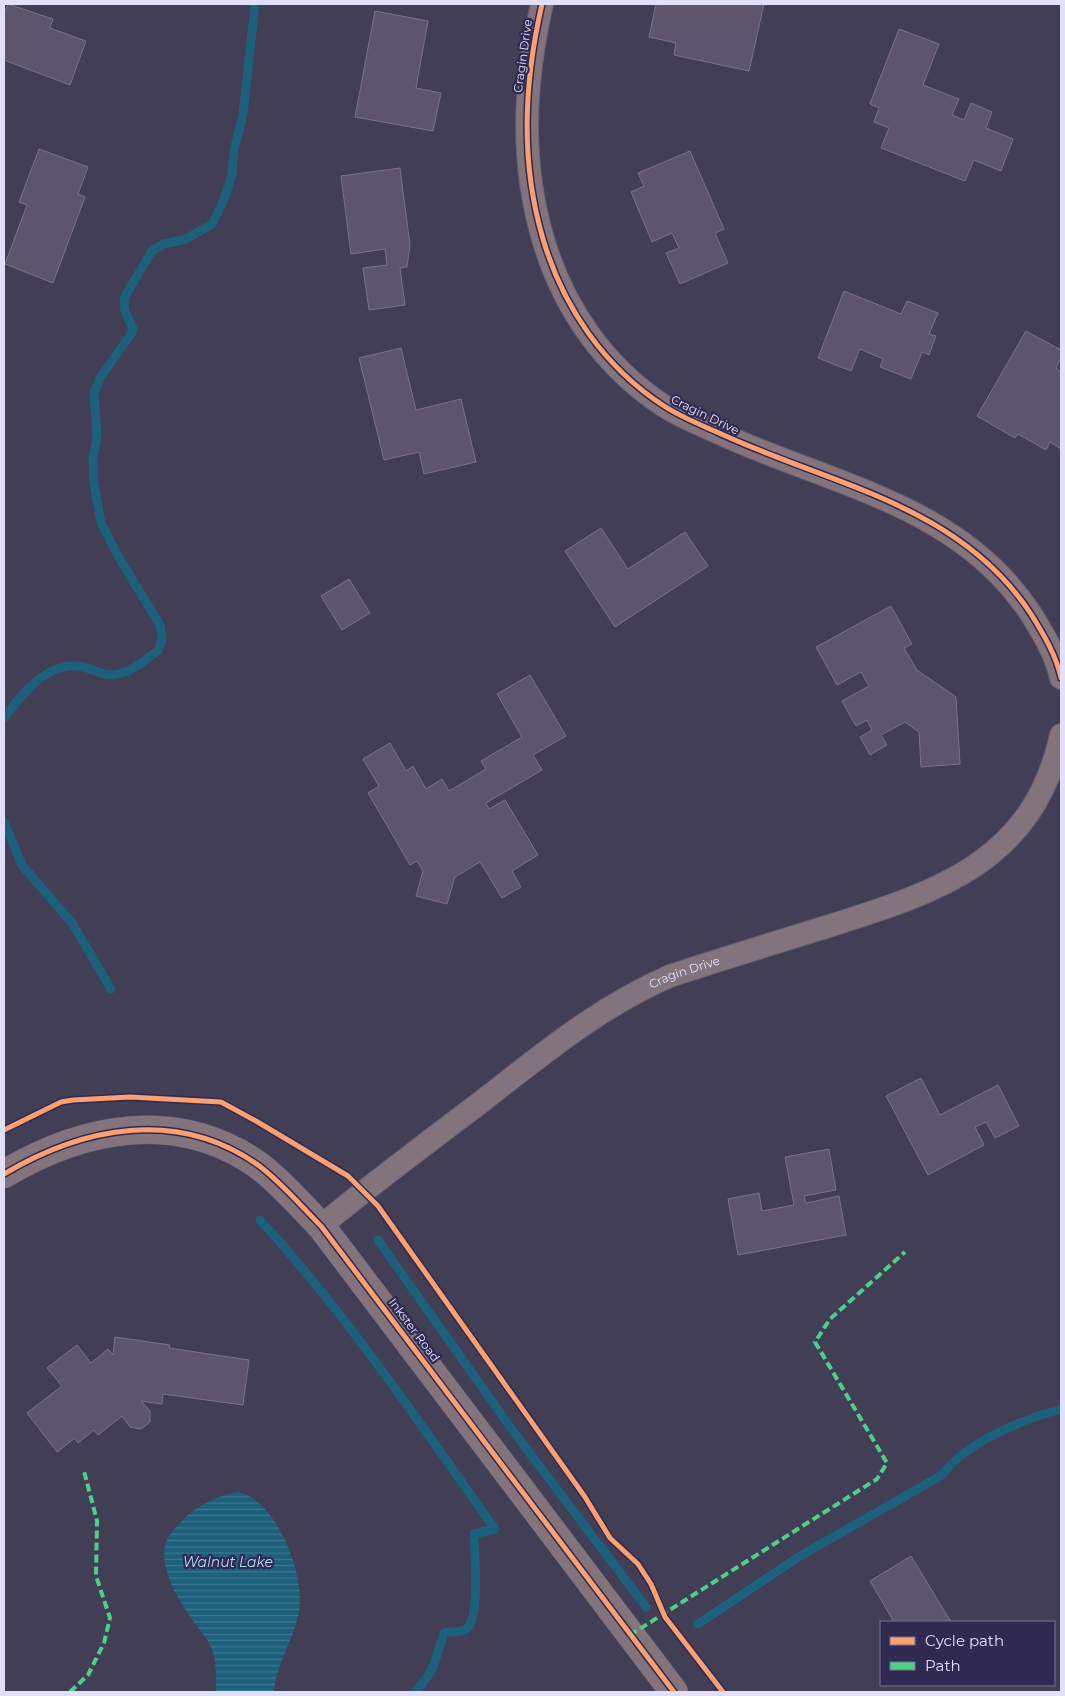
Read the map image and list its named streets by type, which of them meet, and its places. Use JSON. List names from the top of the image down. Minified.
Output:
{"streets":{"street":["Cragin Drive","Inkster Road"]},"crossings":[["Cragin Drive","Inkster Road"]],"water":["Walnut Lake"],"legend":["Cycle path","Path"]}
